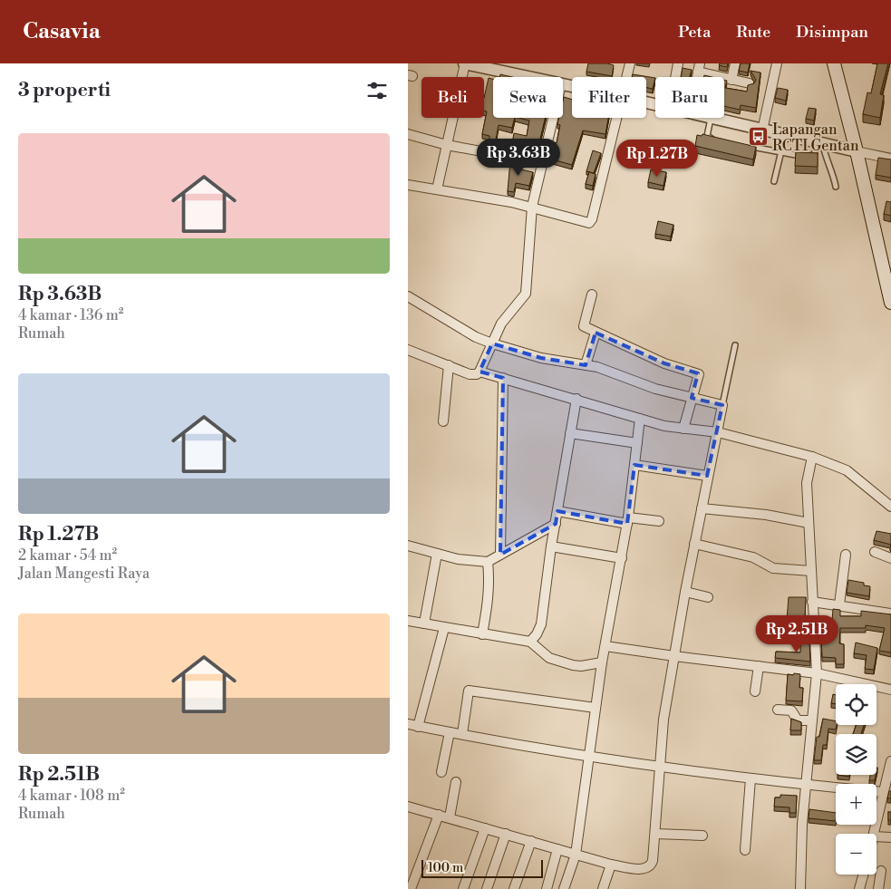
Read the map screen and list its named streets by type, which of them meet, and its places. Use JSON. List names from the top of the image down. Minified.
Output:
{"places":{"bus stop":["Lapangan RCTI Gentan"]},"scale_bar":"100 m","page":{"header":"Casavia","nav":["Peta","Rute","Disimpan"],"heading":"3 properti","chip":["Beli","Sewa","Filter","Baru"],"list":[{"name":"Rp 3.63B","note":"4 kamar · 136 m² · Rumah"},{"name":"Rp 1.27B","note":"2 kamar · 54 m² · Jalan Mangesti Raya"},{"name":"Rp 2.51B","note":"4 kamar · 108 m² · Rumah"}],"price":["Rp 3.63B","Rp 1.27B","Rp 2.51B"],"map_buttons":["+","−"],"scale":"100 m"}}
